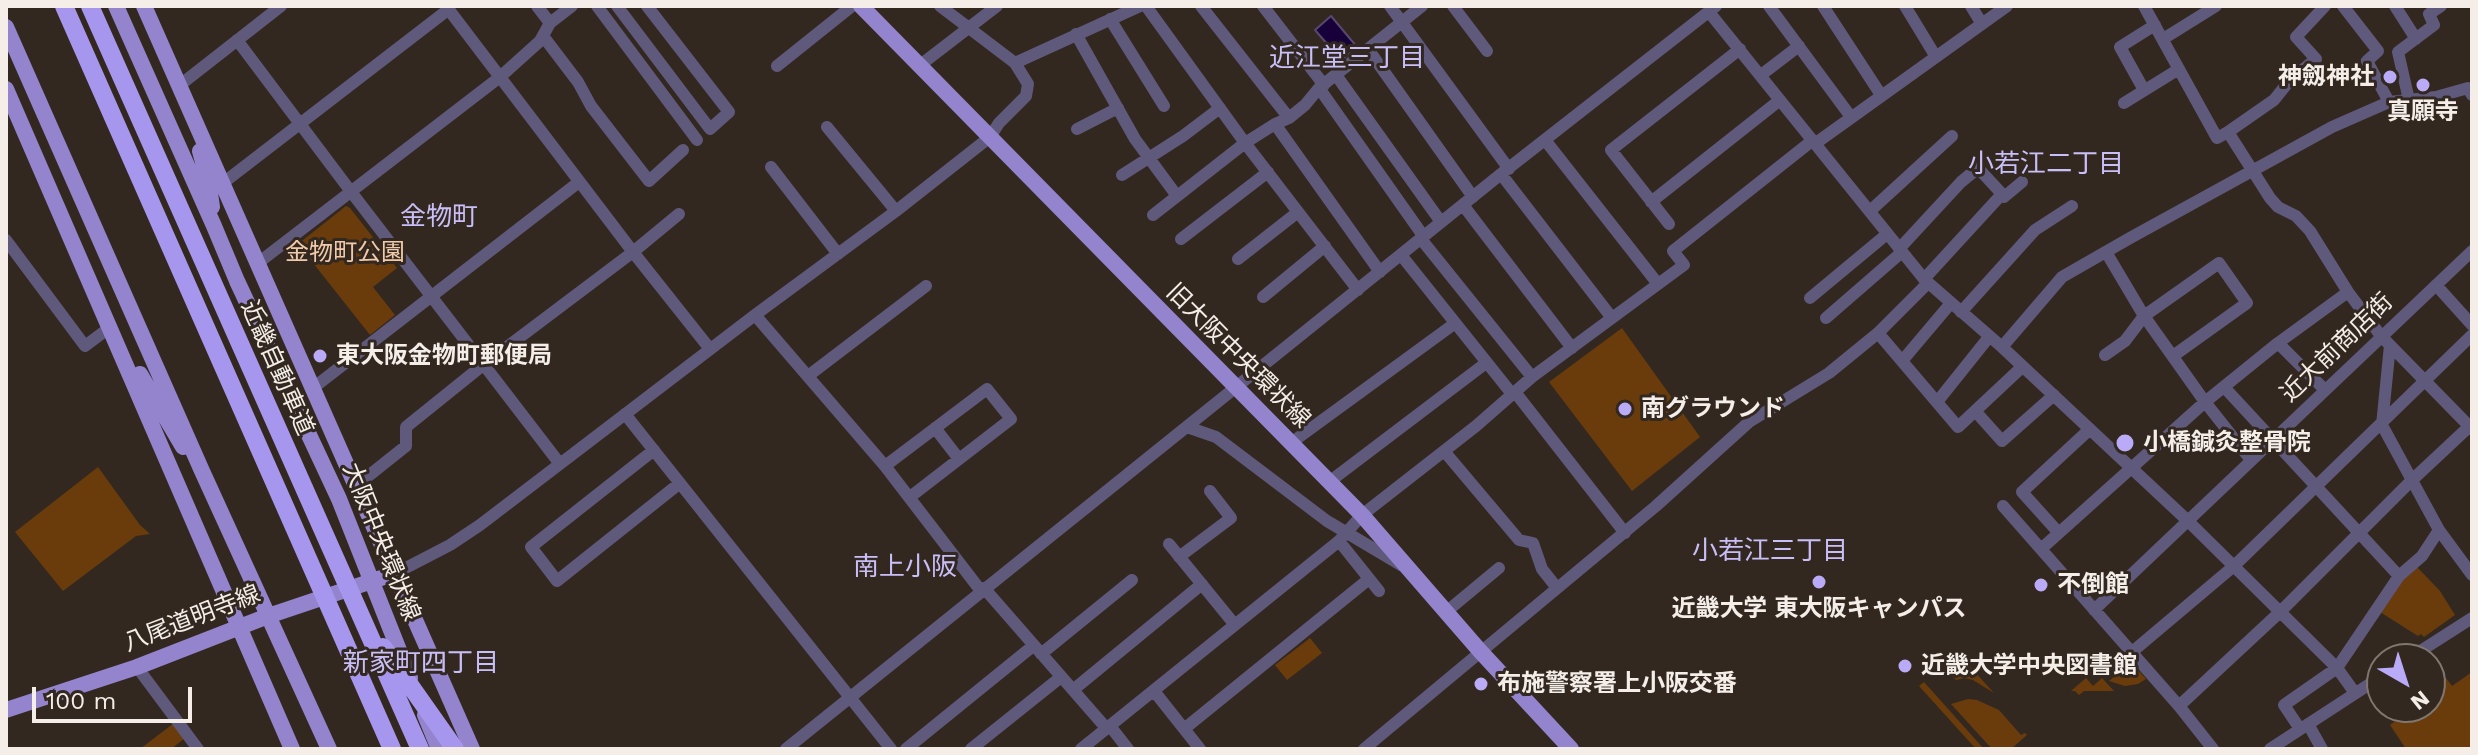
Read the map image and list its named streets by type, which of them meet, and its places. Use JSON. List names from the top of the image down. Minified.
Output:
{"streets":{"highway":["近畿自動車道"],"main road":["旧大阪中央環状線","大阪中央環状線","八尾道明寺線"],"street":["近大前商店街"]},"crossings":[["大阪中央環状線","八尾道明寺線"]],"districts":["近江堂三丁目","小若江二丁目","金物町","小若江三丁目","南上小阪","新家町四丁目"],"parks":["金物町公園"],"places":["神劔神社","真願寺","東大阪金物町郵便局","南グラウンド","小橋鍼灸整骨院","近畿大学 東大阪キャンパス","不倒館","近畿大学中央図書館","布施警察署上小阪交番"],"scale_bar":"100 m","north":"bottom right"}
